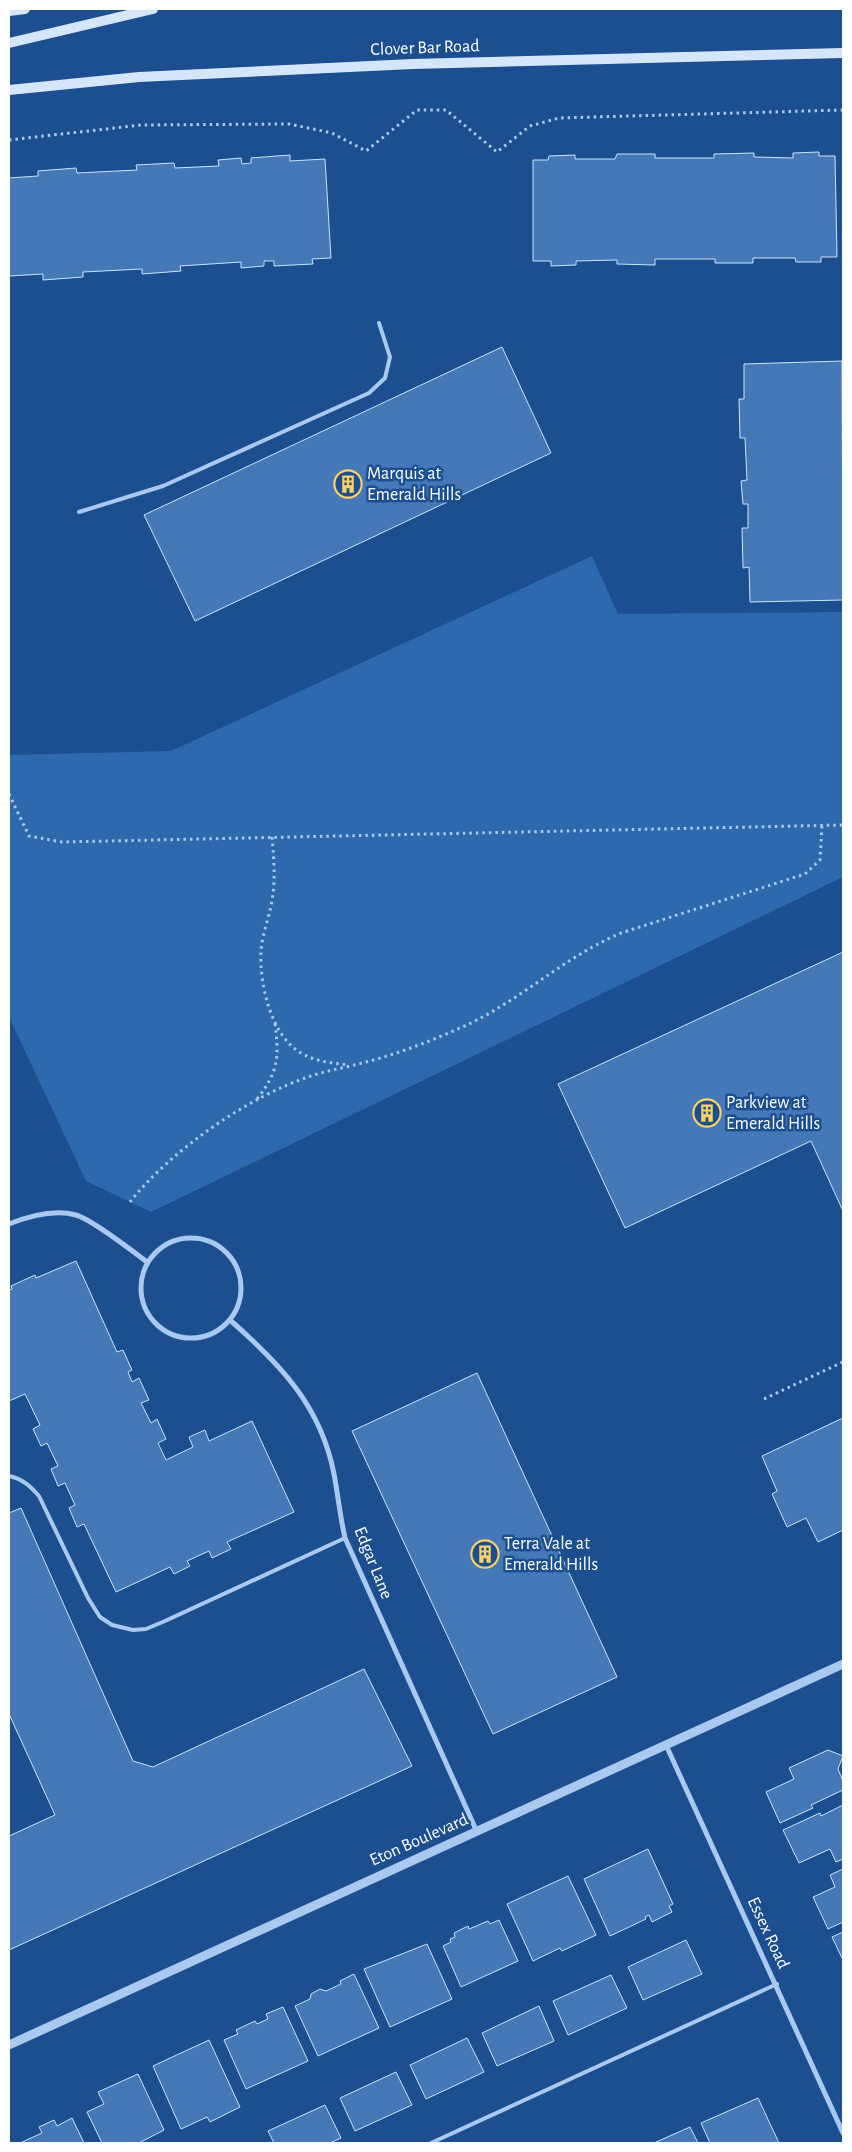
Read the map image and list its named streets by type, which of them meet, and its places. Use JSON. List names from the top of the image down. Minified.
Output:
{"streets":{"main road":["Clover Bar Road"],"street":["Edgar Lane","Eton Boulevard","Essex Road"]},"crossings":[["Edgar Lane","Eton Boulevard"],["Eton Boulevard","Essex Road"]],"places":{"building":["Marquis at Emerald Hills","Parkview at Emerald Hills","Terra Vale at Emerald Hills"]}}
